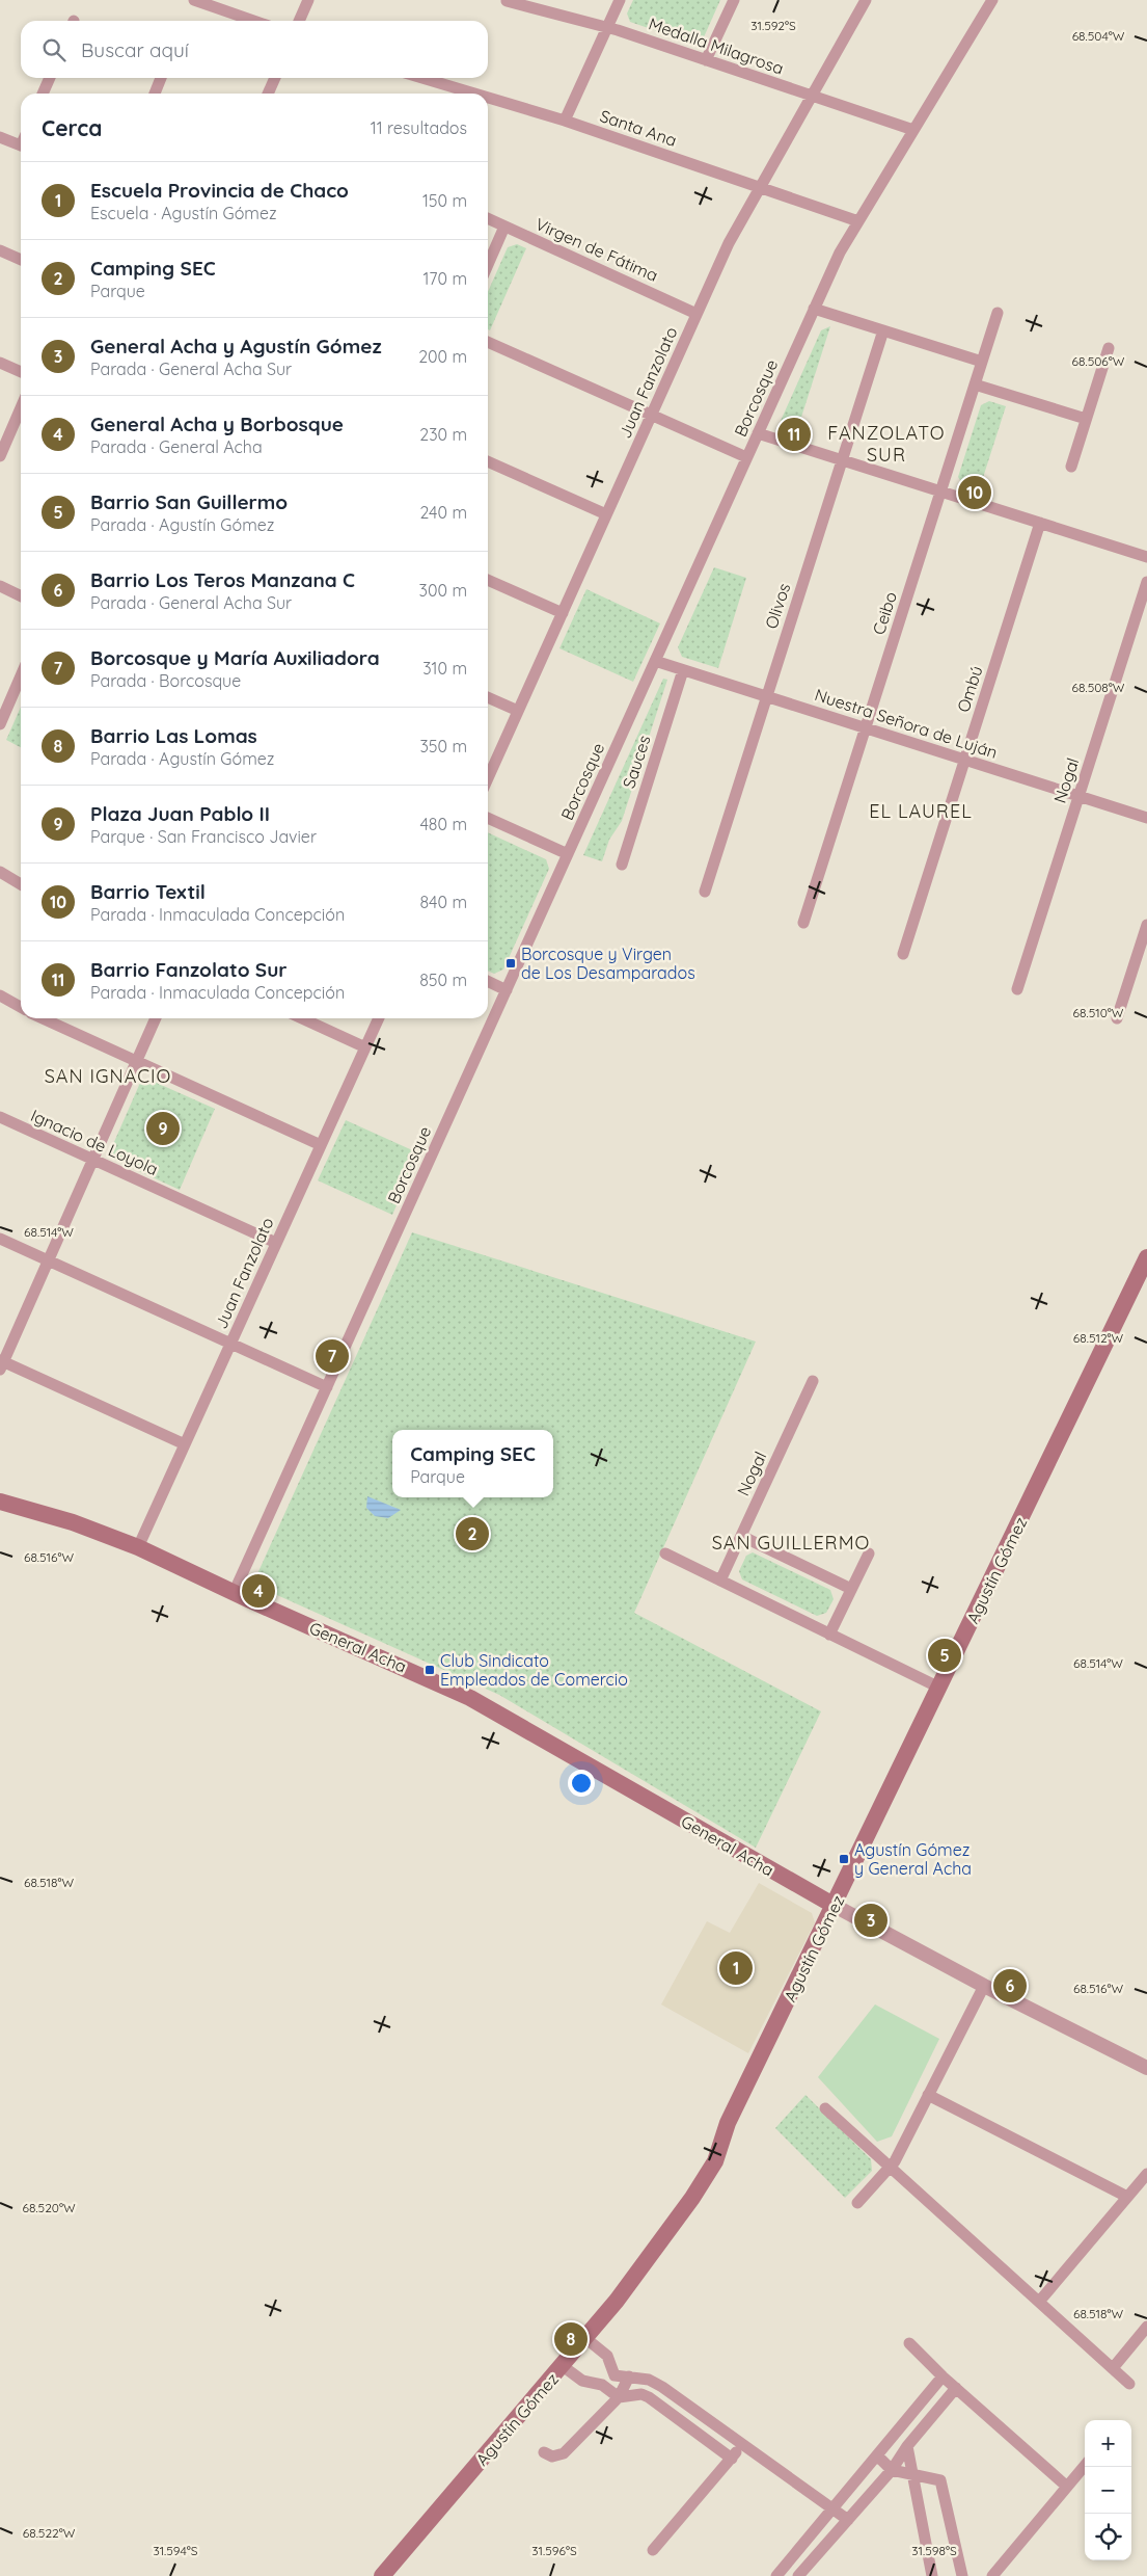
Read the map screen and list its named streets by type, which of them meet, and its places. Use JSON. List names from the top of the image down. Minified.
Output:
{"streets":{"main road":["Agustín Gómez","General Acha"],"street":["Medalla Milagrosa","Santa Ana","Virgen de Fátima","Juan Fanzolato","Borcosque","Olivos","Ceibo","Ombú","Nuestra Señora de Luján","Sauces","Nogal","Ignacio de Loyola"]},"crossings":[["Medalla Milagrosa","Juan Fanzolato"],["Medalla Milagrosa","Borcosque"],["Santa Ana","Juan Fanzolato"],["Santa Ana","Borcosque"],["Virgen de Fátima","Juan Fanzolato"],["Juan Fanzolato","Ignacio de Loyola"],["Juan Fanzolato","General Acha"],["Borcosque","Nuestra Señora de Luján"],["Borcosque","General Acha"],["Olivos","Nuestra Señora de Luján"],["Ceibo","Nuestra Señora de Luján"],["Ombú","Nuestra Señora de Luján"],["Nuestra Señora de Luján","Sauces"],["Nuestra Señora de Luján","Nogal"],["Agustín Gómez","General Acha"]],"districts":["FANZOLATO SUR","EL LAUREL","SAN IGNACIO","SAN GUILLERMO"],"places":{"transit":["Borcosque y Virgen de Los Desamparados","Club Sindicato Empleados de Comercio","Agustín Gómez y General Acha"]},"page":{"search":"Buscar aquí","heading":["Cerca","11 resultados"],"list":[{"mark":"1","name":"Escuela Provincia de Chaco","note":"Escuela · Agustín Gómez","value":"150 m"},{"mark":"2","name":"Camping SEC","note":"Parque","value":"170 m"},{"mark":"3","name":"General Acha y Agustín Gómez","note":"Parada · General Acha Sur","value":"200 m"},{"mark":"4","name":"General Acha y Borbosque","note":"Parada · General Acha","value":"230 m"},{"mark":"5","name":"Barrio San Guillermo","note":"Parada · Agustín Gómez","value":"240 m"},{"mark":"6","name":"Barrio Los Teros Manzana C","note":"Parada · General Acha Sur","value":"300 m"},{"mark":"7","name":"Borcosque y María Auxiliadora","note":"Parada · Borcosque","value":"310 m"},{"mark":"8","name":"Barrio Las Lomas","note":"Parada · Agustín Gómez","value":"350 m"},{"mark":"9","name":"Plaza Juan Pablo II","note":"Parque · San Francisco Javier","value":"480 m"},{"mark":"10","name":"Barrio Textil","note":"Parada · Inmaculada Concepción","value":"840 m"},{"mark":"11","name":"Barrio Fanzolato Sur","note":"Parada · Inmaculada Concepción","value":"850 m"}],"pins":["11","10","9","7","2","4","5","3","1","6","8"],"popup":["Camping SEC","Parque"],"map_buttons":["+","−"]},"coordinates":["31.592°S","68.504°W","68.506°W","68.508°W","68.510°W","68.514°W","68.512°W","68.516°W","68.518°W","68.520°W","68.522°W","31.594°S","31.596°S","31.598°S"]}
